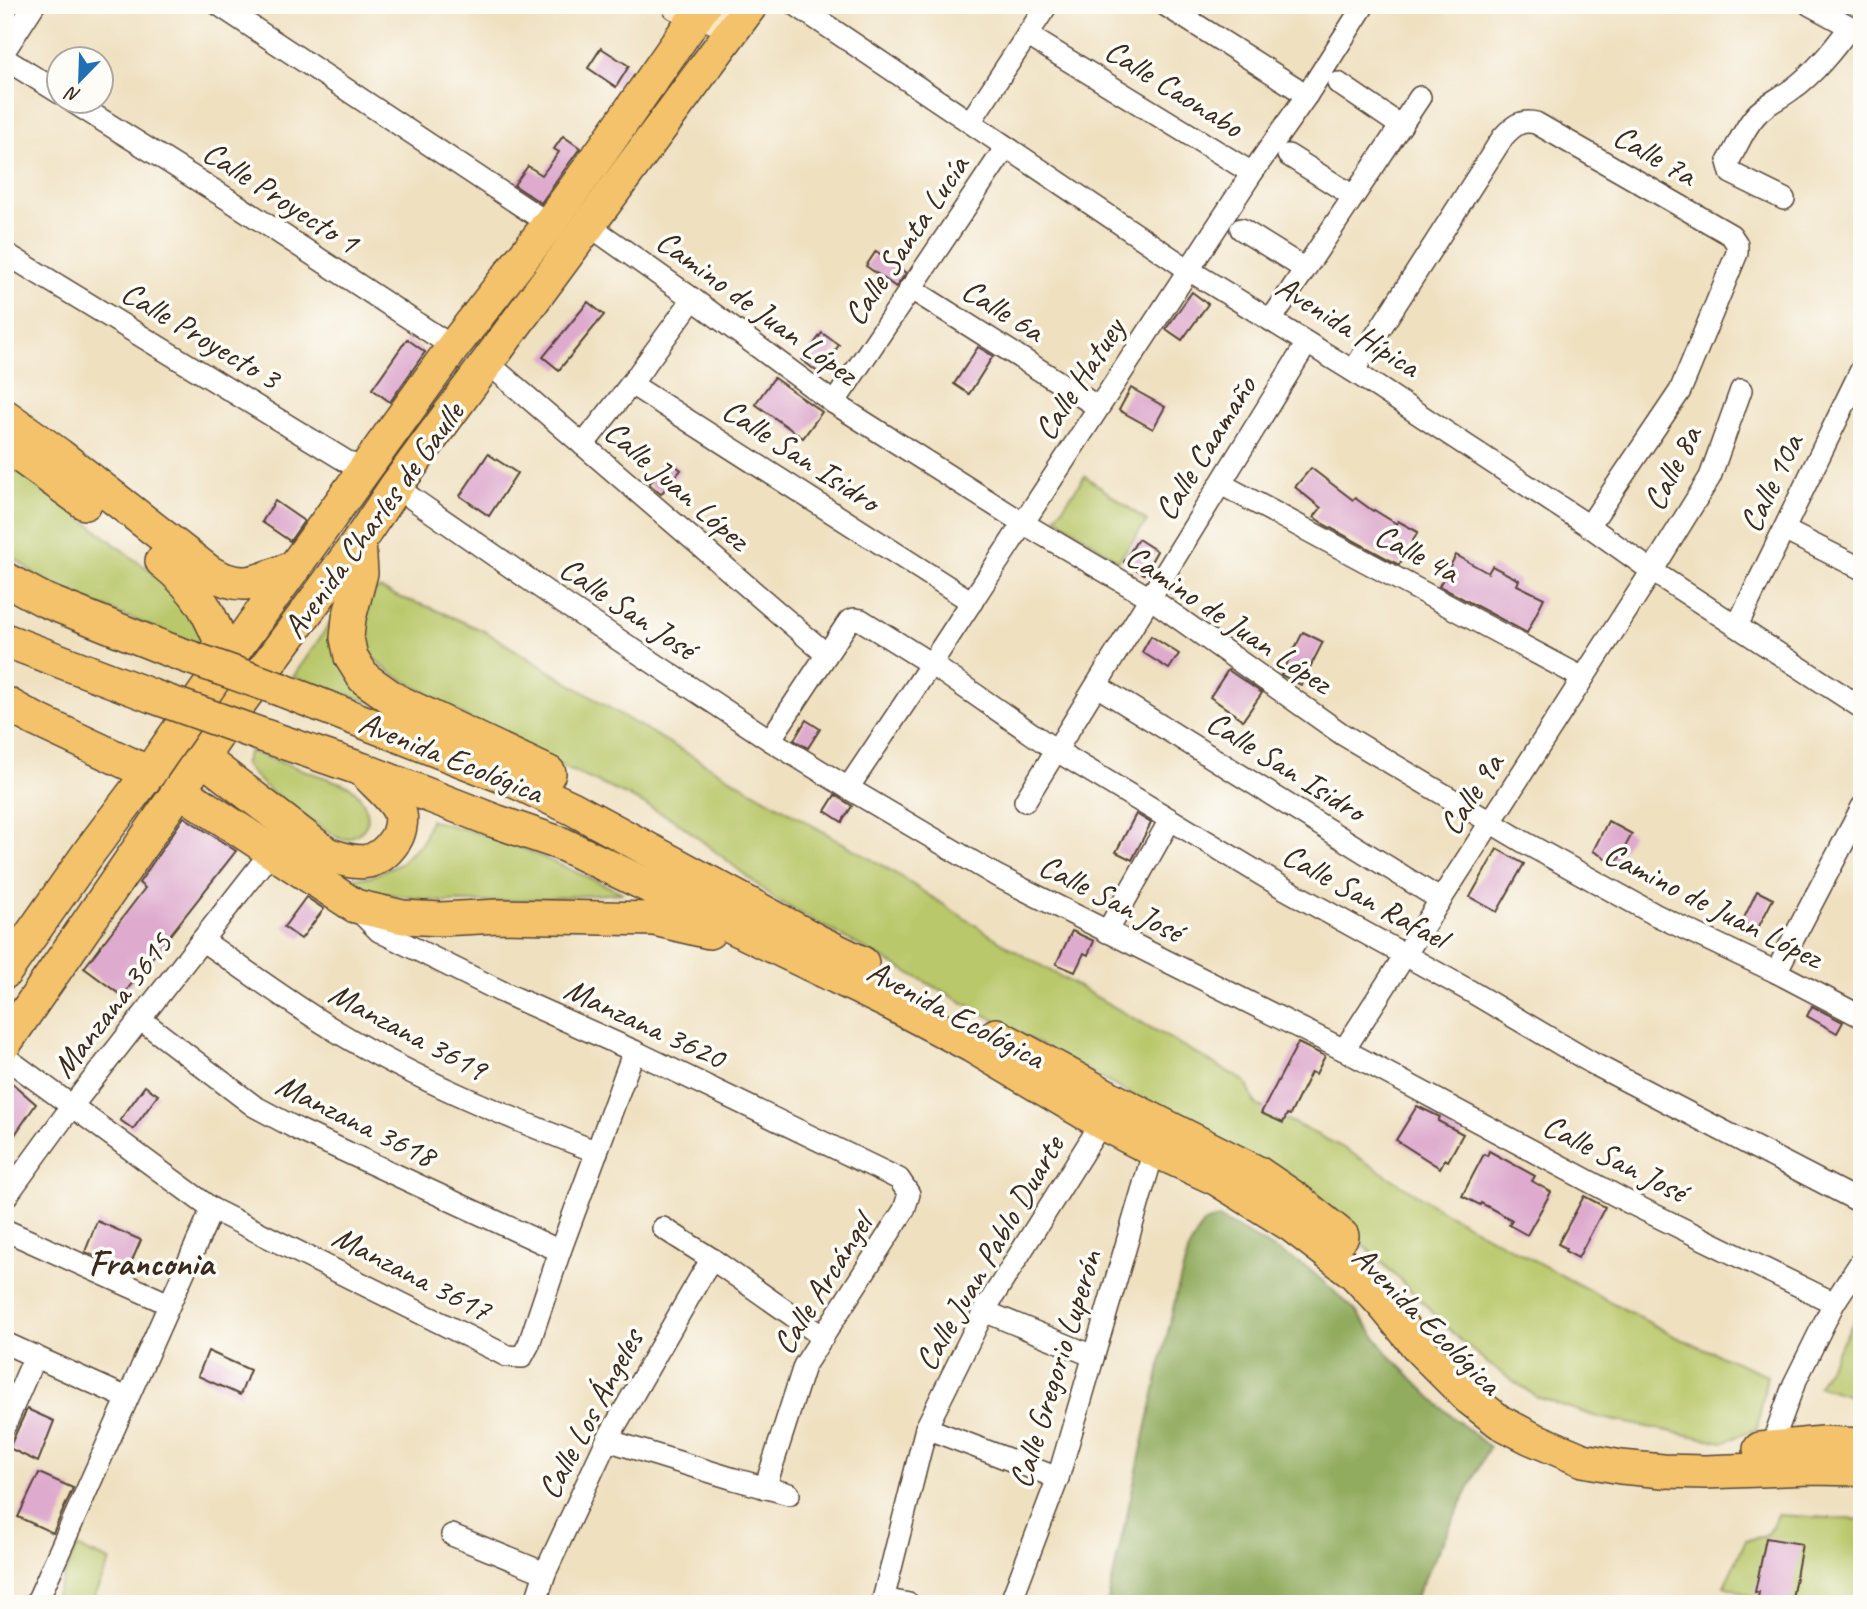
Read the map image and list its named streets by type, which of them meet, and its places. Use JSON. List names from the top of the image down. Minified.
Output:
{"streets":{"main road":["Avenida Charles de Gaulle","Avenida Ecológica"],"street":["Calle Caonabo","Calle 7a","Calle Proyecto 1","Calle Santa Lucía","Camino de Juan López","Calle 6a","Avenida Hípica","Calle Proyecto 3","Calle Hatuey","Calle Caamaño","Calle San Isidro","Calle 8a","Calle 10a","Calle Juan López","Calle 4a","Calle San José","Calle 9a","Calle San Rafael","Manzana 3615","Manzana 3620","Manzana 3619","Manzana 3618","Calle Juan Pablo Duarte","Manzana 3617","Calle Arcángel","Calle Gregorio Luperón","Calle Los Ángeles"]},"crossings":[["Calle Caonabo","Calle Santa Lucía"],["Calle Caonabo","Calle Hatuey"],["Calle 7a","Avenida Hípica"],["Calle Proyecto 1","Avenida Charles de Gaulle"],["Calle Santa Lucía","Camino de Juan López"],["Calle Santa Lucía","Calle 6a"],["Calle Santa Lucía","Avenida Hípica"],["Camino de Juan López","Calle Hatuey"],["Camino de Juan López","Calle Caamaño"],["Camino de Juan López","Avenida Charles de Gaulle"],["Camino de Juan López","Calle 9a"],["Calle 6a","Calle Hatuey"],["Avenida Hípica","Calle Hatuey"],["Avenida Hípica","Calle Caamaño"],["Avenida Hípica","Calle 8a"],["Avenida Hípica","Calle 10a"],["Avenida Hípica","Calle 9a"],["Calle Proyecto 3","Avenida Charles de Gaulle"],["Calle Hatuey","Calle San Isidro"],["Calle Hatuey","Calle San José"],["Calle Hatuey","Calle San Rafael"],["Calle Caamaño","Calle San Isidro"],["Calle Caamaño","Calle 4a"],["Calle Caamaño","Calle San Rafael"],["Calle San Isidro","Calle 9a"],["Calle 8a","Calle 9a"],["Calle Juan López","Avenida Charles de Gaulle"],["Calle Juan López","Calle San Rafael"],["Avenida Charles de Gaulle","Calle San José"],["Calle 4a","Calle 9a"],["Calle San José","Calle 9a"],["Avenida Ecológica","Calle Juan Pablo Duarte"],["Avenida Ecológica","Calle Gregorio Luperón"],["Calle 9a","Calle San Rafael"],["Manzana 3615","Manzana 3619"],["Manzana 3615","Manzana 3618"],["Manzana 3615","Manzana 3617"],["Manzana 3620","Manzana 3617"],["Manzana 3620","Calle Arcángel"],["Manzana 3619","Manzana 3617"],["Manzana 3618","Manzana 3617"]],"districts":["Franconia"],"north":"bottom left"}
